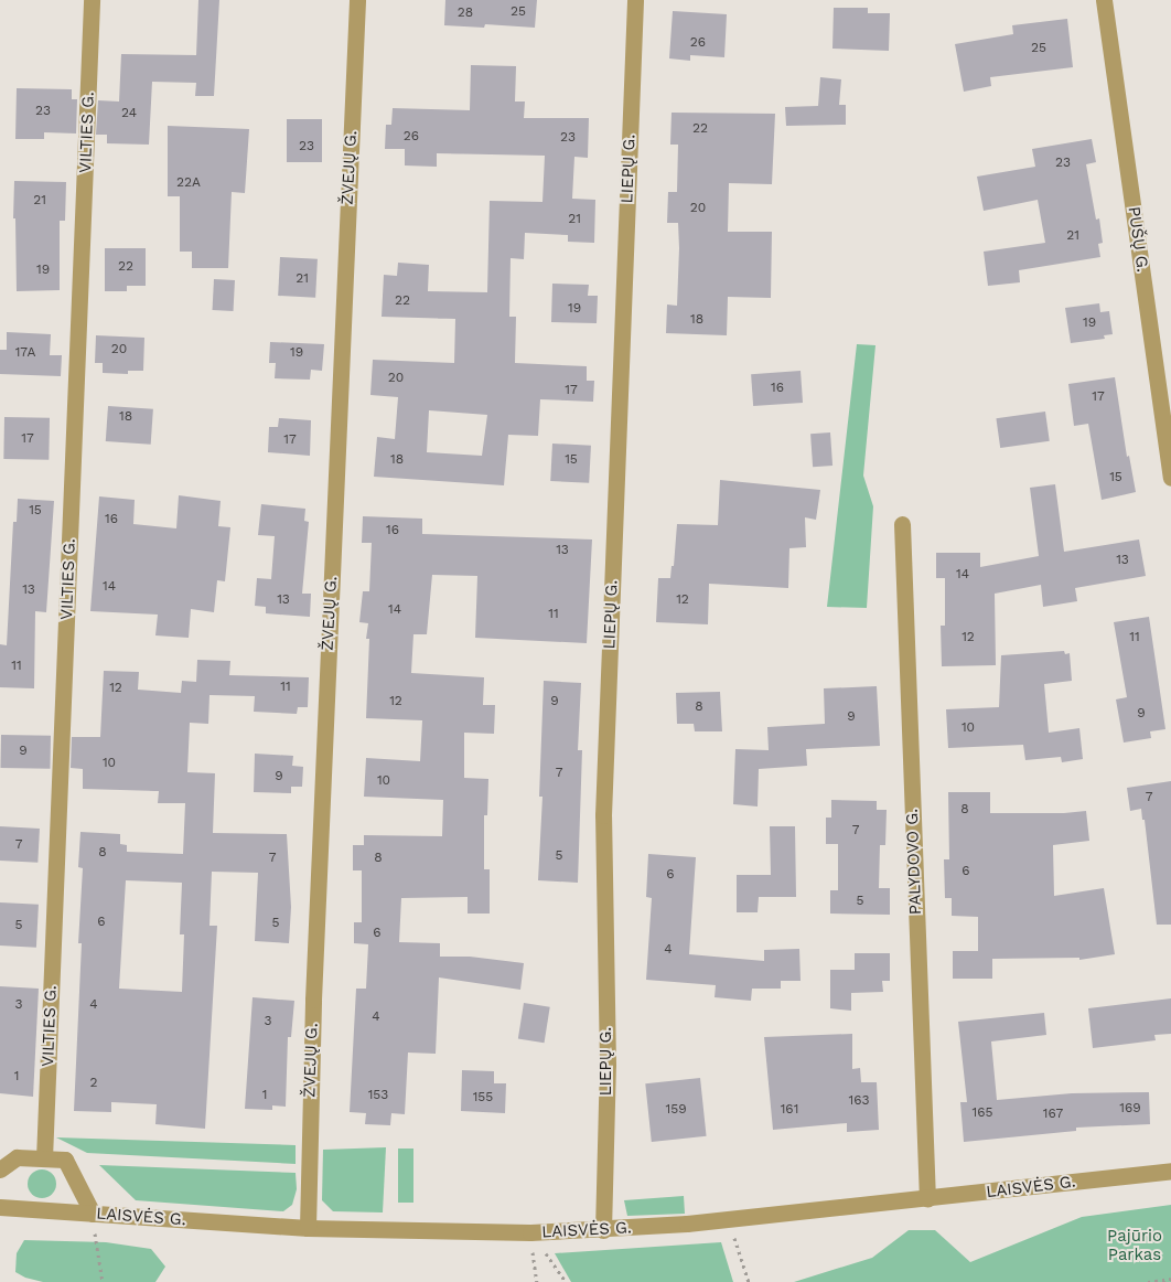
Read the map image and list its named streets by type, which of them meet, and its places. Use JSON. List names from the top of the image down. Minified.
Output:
{"streets":{"street":["VILTIES G.","ŽVEJŲ G.","LIEPŲ G.","PUŠŲ G.","PALYDOVO G.","LAISVĖS G."]},"crossings":[["ŽVEJŲ G.","LAISVĖS G."],["LIEPŲ G.","LAISVĖS G."],["PALYDOVO G.","LAISVĖS G."]],"parks":["Pajūrio Parkas"],"house_numbers":["25","28","26","25","23","24","22","26","23","23","23","22A","21","20","21","21","22","19","21","22","19","18","19","20","17A","19","20","16","17","17","18","17","17","18","15","15","15","16","16","13","13","14","14","13","13","12","14","11","12","11","11","11","12","12","9","8","9","9","10","9","10","7","9","10","7","8","7","7","8","5","7","8","6","6","5","6","5","5","6","4","3","4","4","3","1","2","1","153","155","163","169","159","161","165","167"]}
